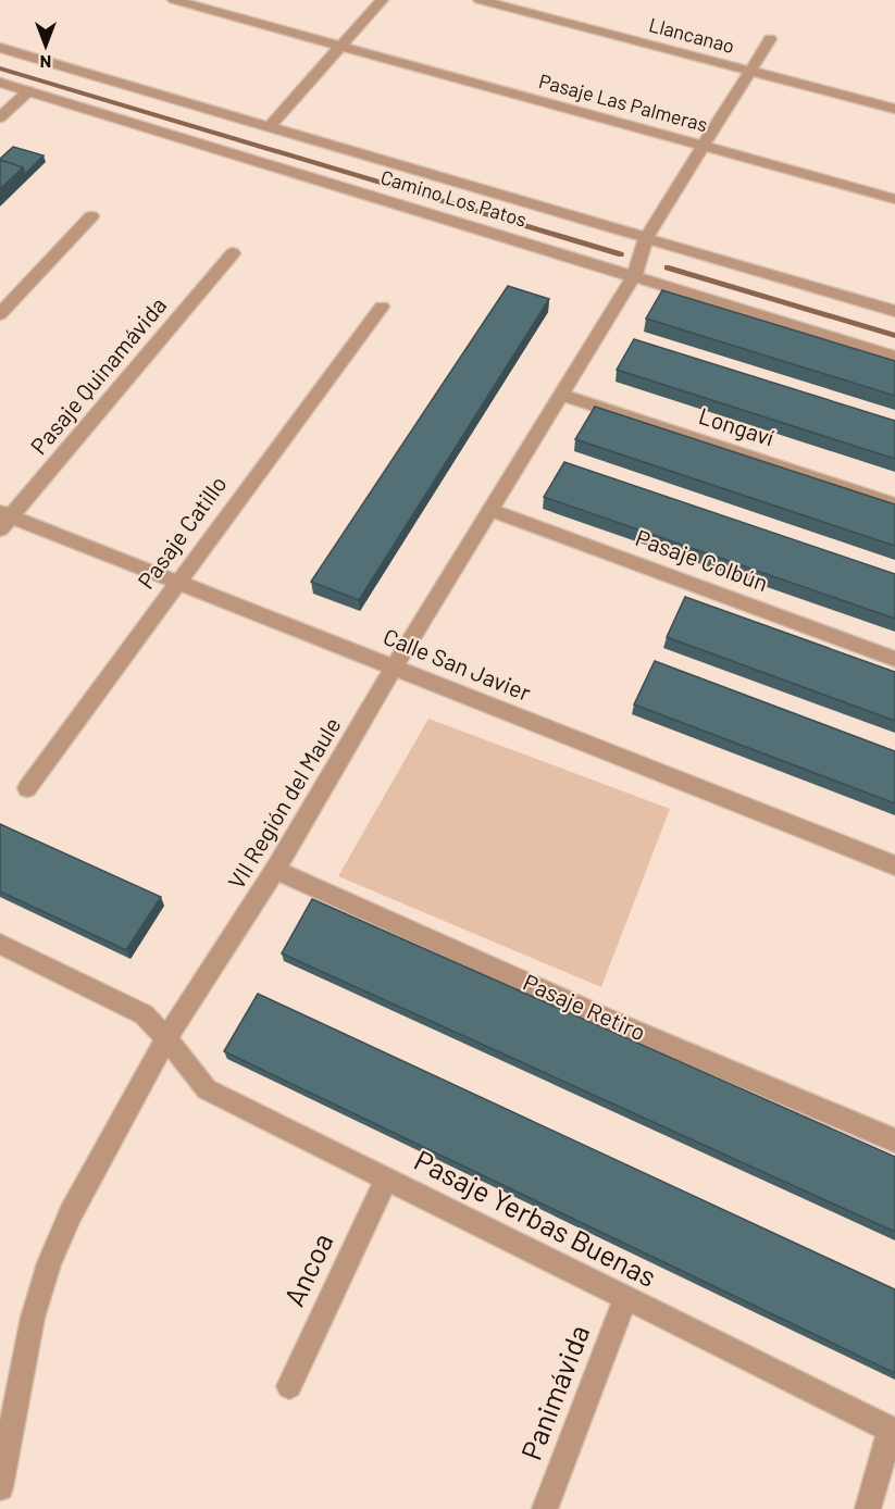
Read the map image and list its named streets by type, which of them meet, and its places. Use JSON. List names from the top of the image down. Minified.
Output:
{"streets":{"street":["Llancanao","Pasaje Las Palmeras","Camino Los Patos","Pasaje Quinamávida","Longaví","Pasaje Catillo","Pasaje Colbún","Calle San Javier","VII Región del Maule","Pasaje Retiro","Pasaje Yerbas Buenas","Ancoa","Panimávida"]},"crossings":[["Llancanao","VII Región del Maule"],["Pasaje Las Palmeras","VII Región del Maule"],["Camino Los Patos","VII Región del Maule"],["Pasaje Quinamávida","Calle San Javier"],["Longaví","VII Región del Maule"],["Pasaje Catillo","Calle San Javier"],["Pasaje Colbún","VII Región del Maule"],["Calle San Javier","VII Región del Maule"],["VII Región del Maule","Pasaje Retiro"],["VII Región del Maule","Pasaje Yerbas Buenas"],["Pasaje Yerbas Buenas","Ancoa"],["Pasaje Yerbas Buenas","Panimávida"]],"north":"bottom"}
